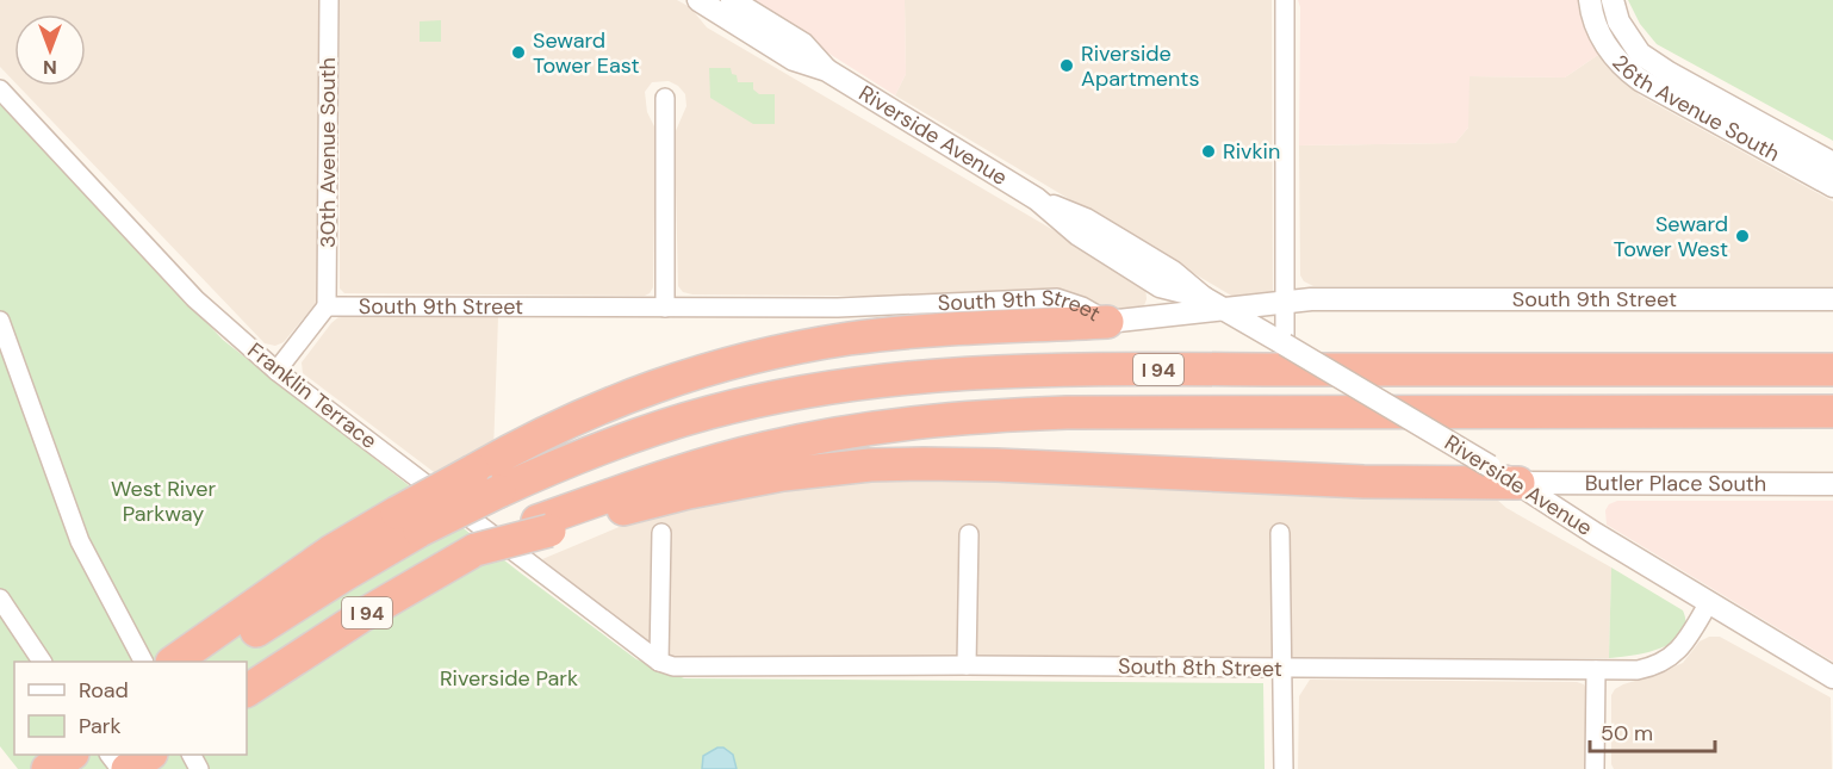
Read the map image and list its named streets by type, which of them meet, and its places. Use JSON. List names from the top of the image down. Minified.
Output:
{"streets":{"highway":["I 94"],"street":["26th Avenue South","Riverside Avenue","30th Avenue South","South 9th Street","Franklin Terrace","Butler Place South","South 8th Street"]},"crossings":[["Riverside Avenue","South 9th Street"],["Riverside Avenue","Butler Place South"],["Riverside Avenue","South 8th Street"],["30th Avenue South","South 9th Street"],["Franklin Terrace","South 8th Street"]],"parks":["West River Parkway","Riverside Park"],"places":["Seward Tower East","Riverside Apartments","Rivkin","Seward Tower West"],"legend":["Road","Park"],"scale_bar":"50 m","north":"bottom"}
